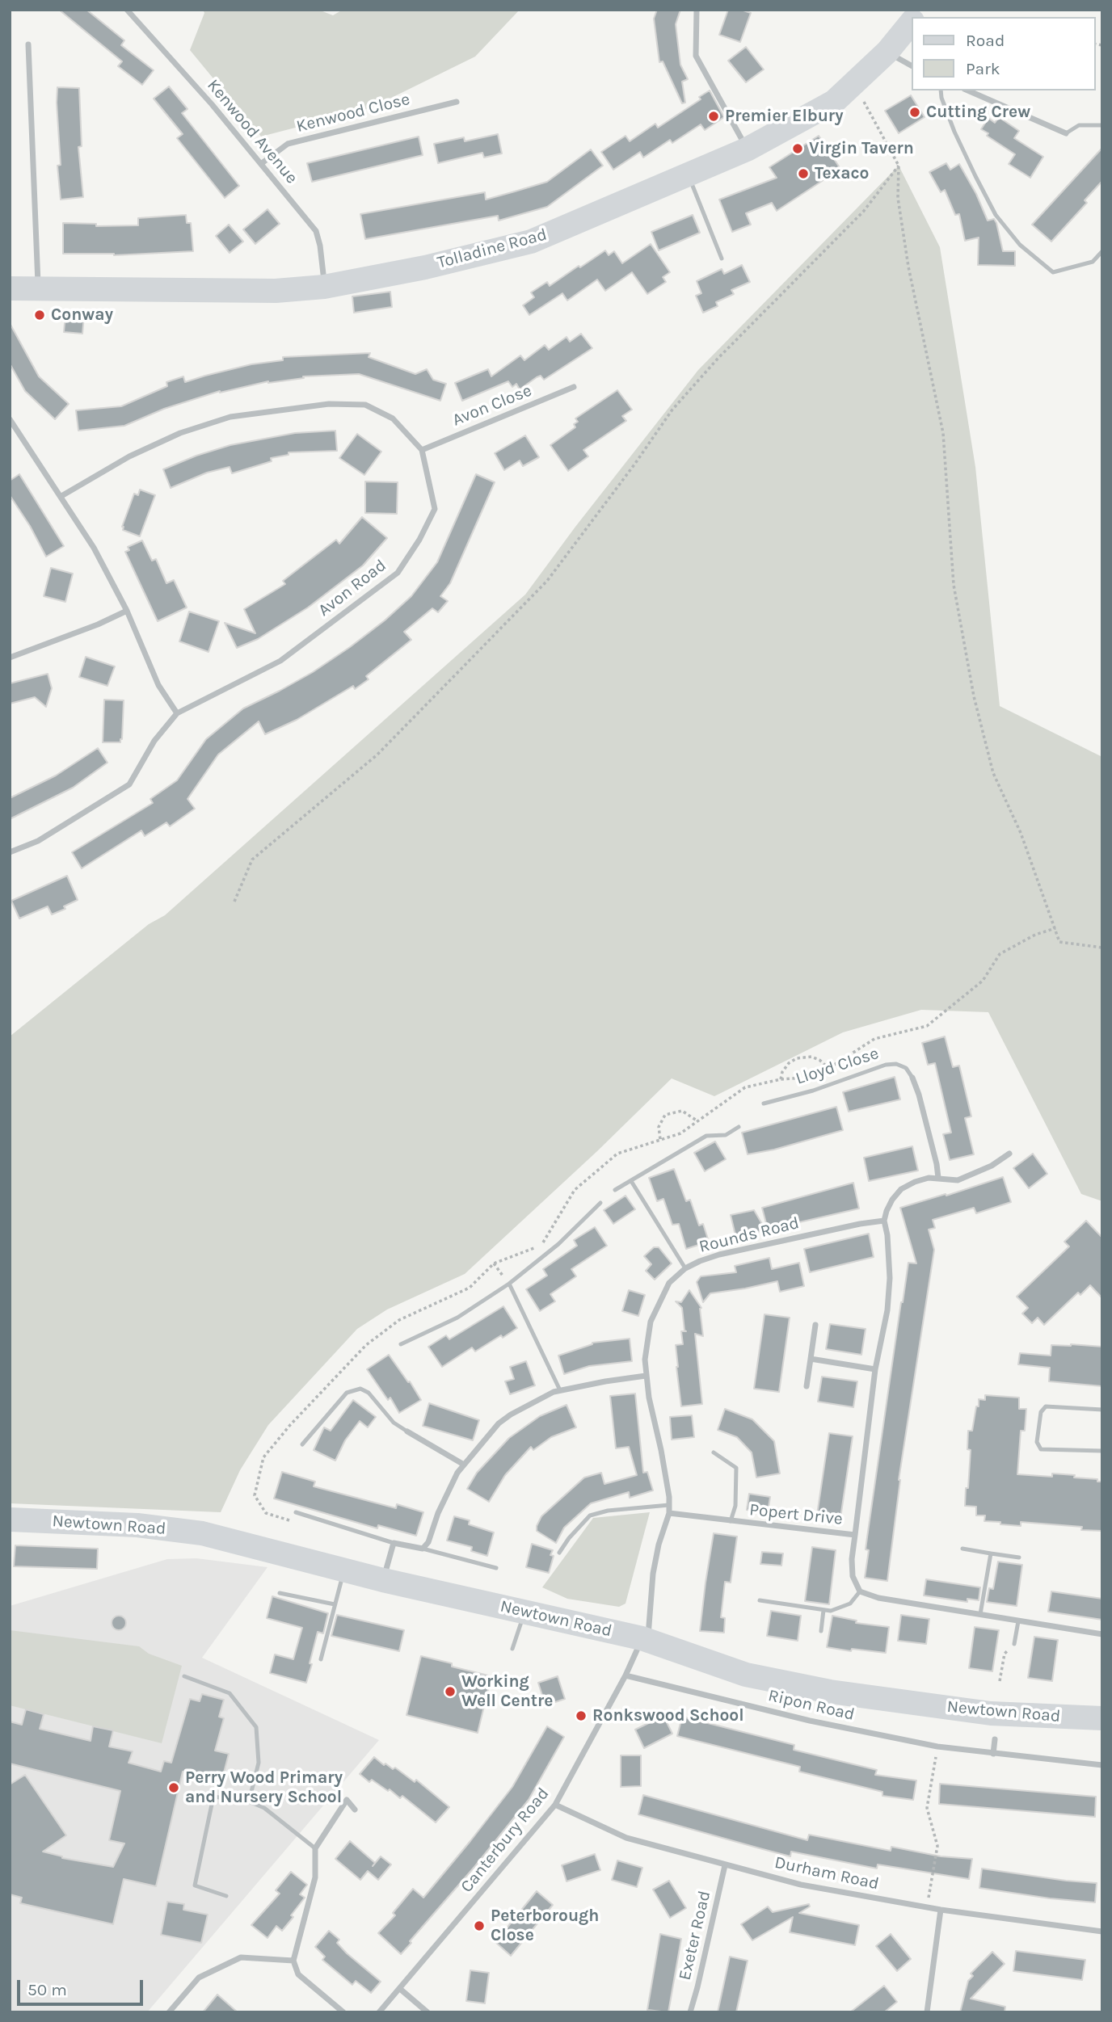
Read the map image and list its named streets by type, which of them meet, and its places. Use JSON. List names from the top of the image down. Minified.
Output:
{"streets":{"main road":["Tolladine Road","Newtown Road"],"street":["Kenwood Close","Kenwood Avenue","Avon Close","Avon Road","Lloyd Close","Rounds Road","Popert Drive","Ripon Road","Canterbury Road","Durham Road","Exeter Road"]},"crossings":[["Kenwood Close","Kenwood Avenue"],["Kenwood Avenue","Tolladine Road"],["Avon Close","Avon Road"],["Rounds Road","Popert Drive"],["Rounds Road","Newtown Road"],["Rounds Road","Canterbury Road"],["Newtown Road","Canterbury Road"],["Ripon Road","Canterbury Road"],["Canterbury Road","Durham Road"],["Durham Road","Exeter Road"]],"places":["Cutting Crew","Premier Elbury","Virgin Tavern","Texaco","Conway","Working Well Centre","Ronkswood School","Perry Wood Primary and Nursery School","Peterborough Close"],"legend":["Road","Park"],"scale_bar":"50 m"}
